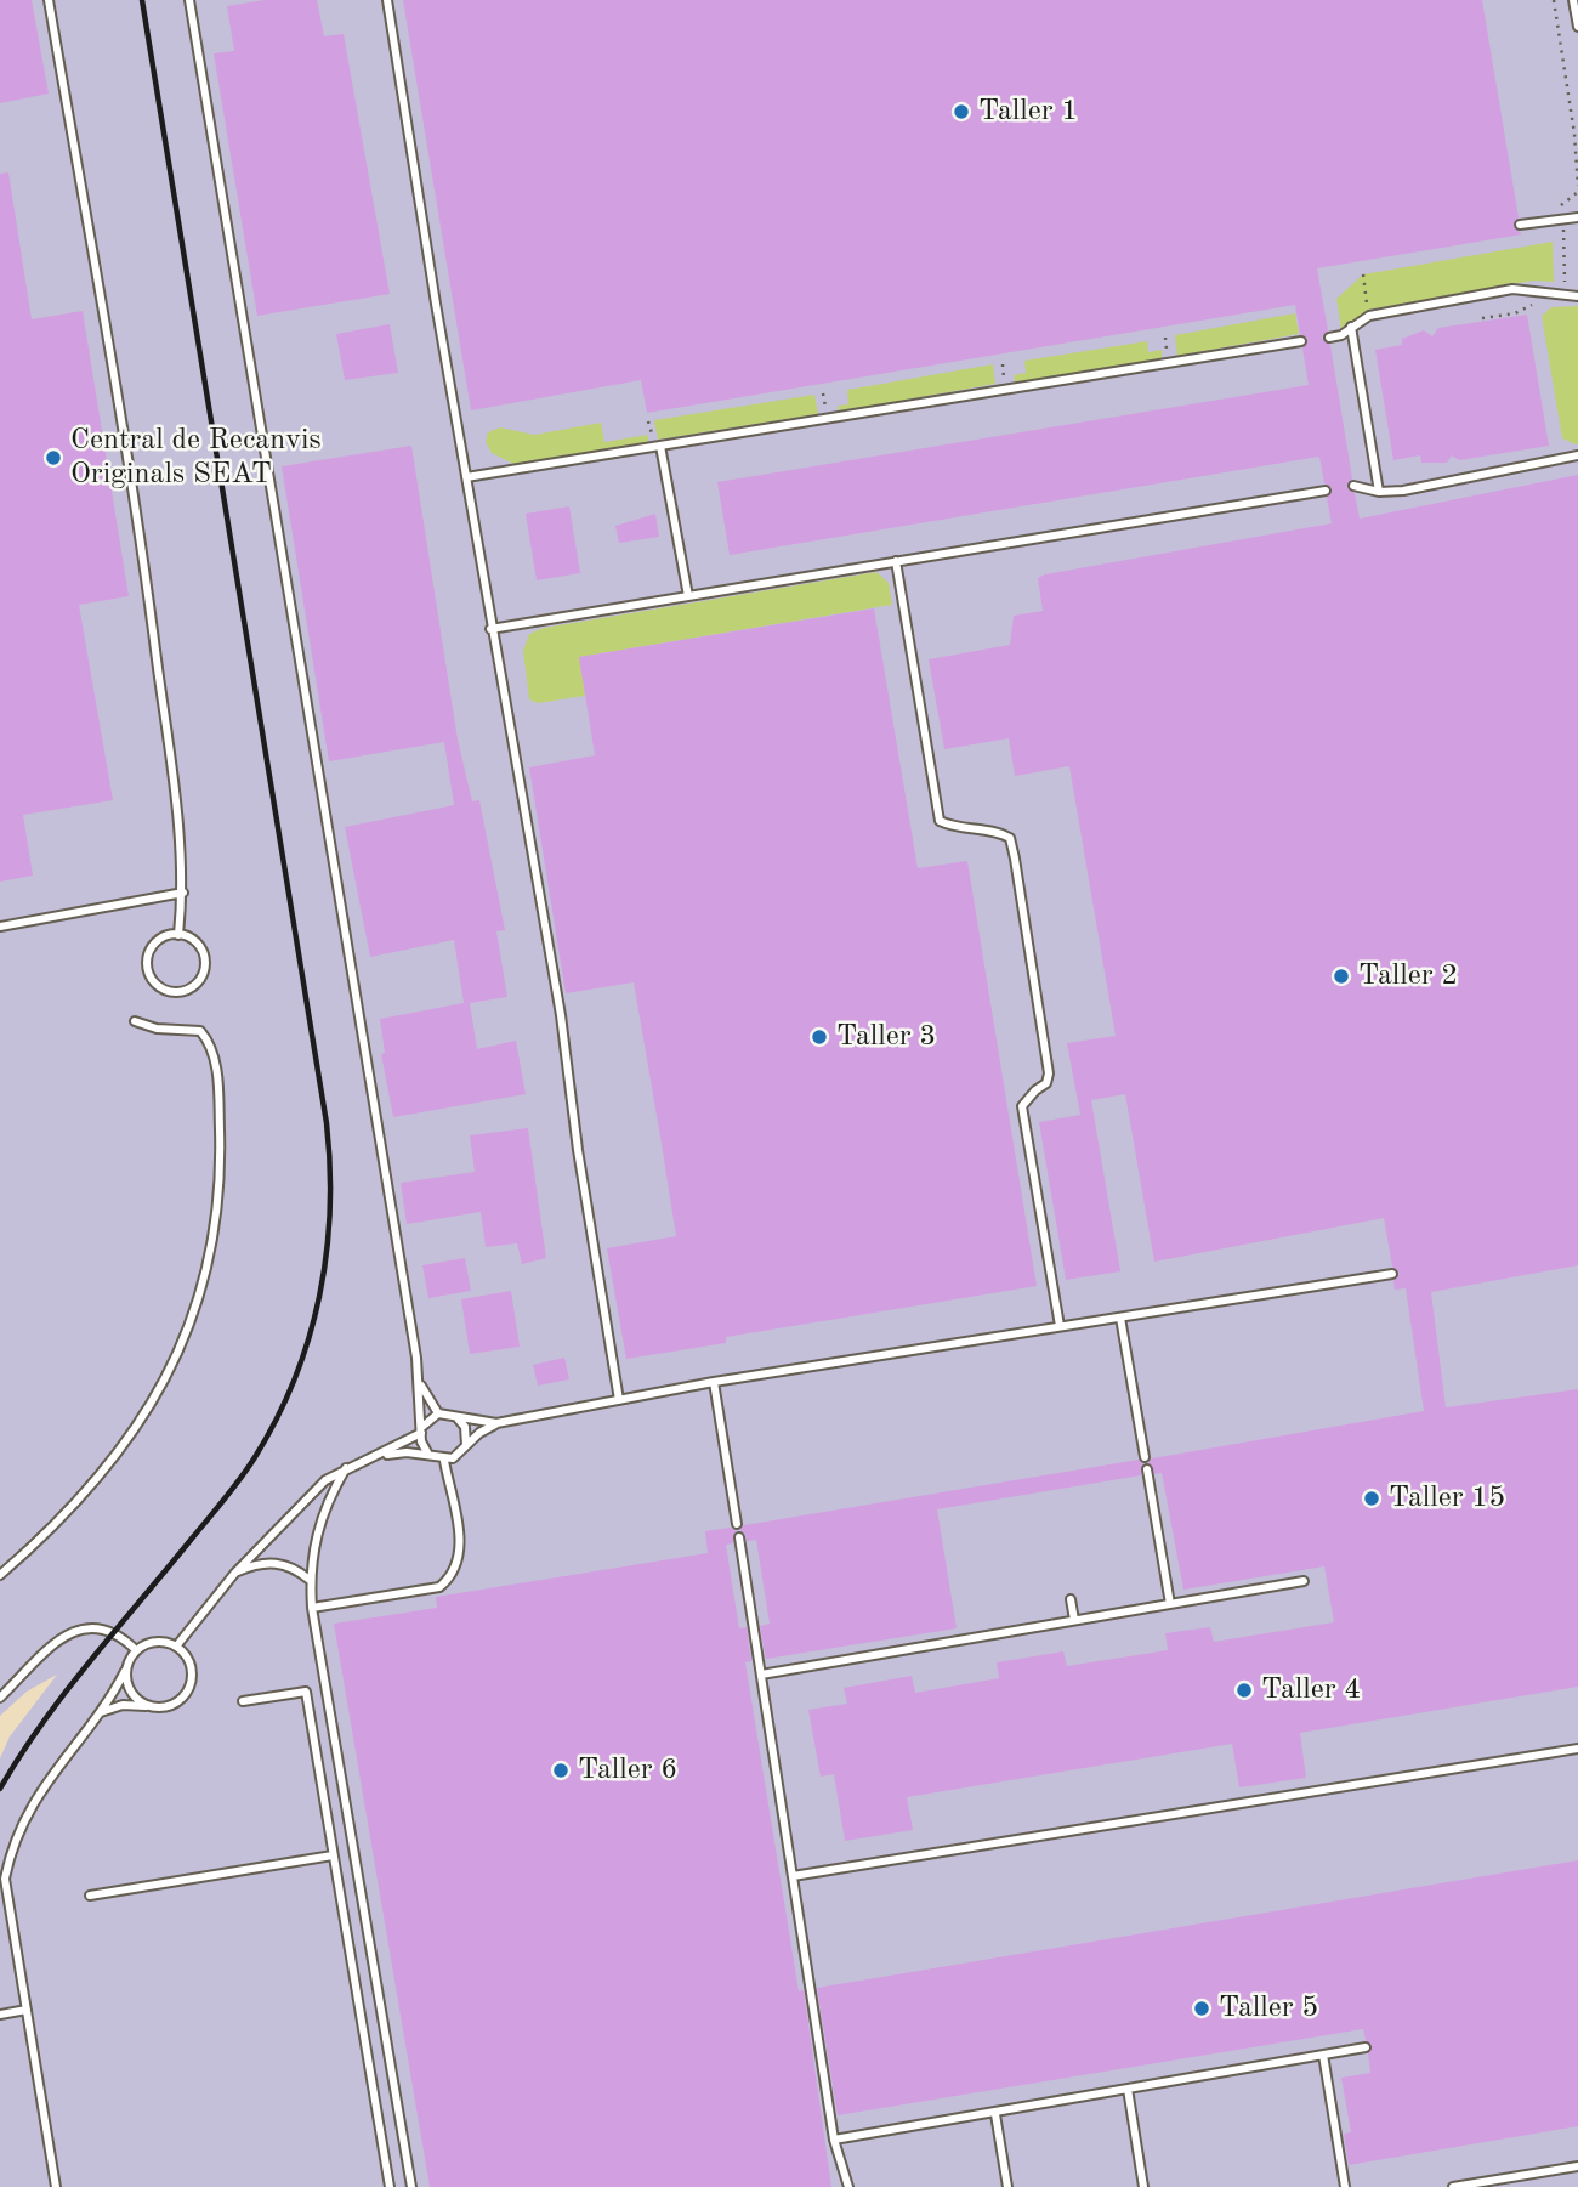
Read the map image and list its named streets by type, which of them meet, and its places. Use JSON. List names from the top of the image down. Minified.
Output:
{"places":["Taller 1","Central de Recanvis Originals SEAT","Taller 2","Taller 3","Taller 15","Taller 4","Taller 6","Taller 5"]}
